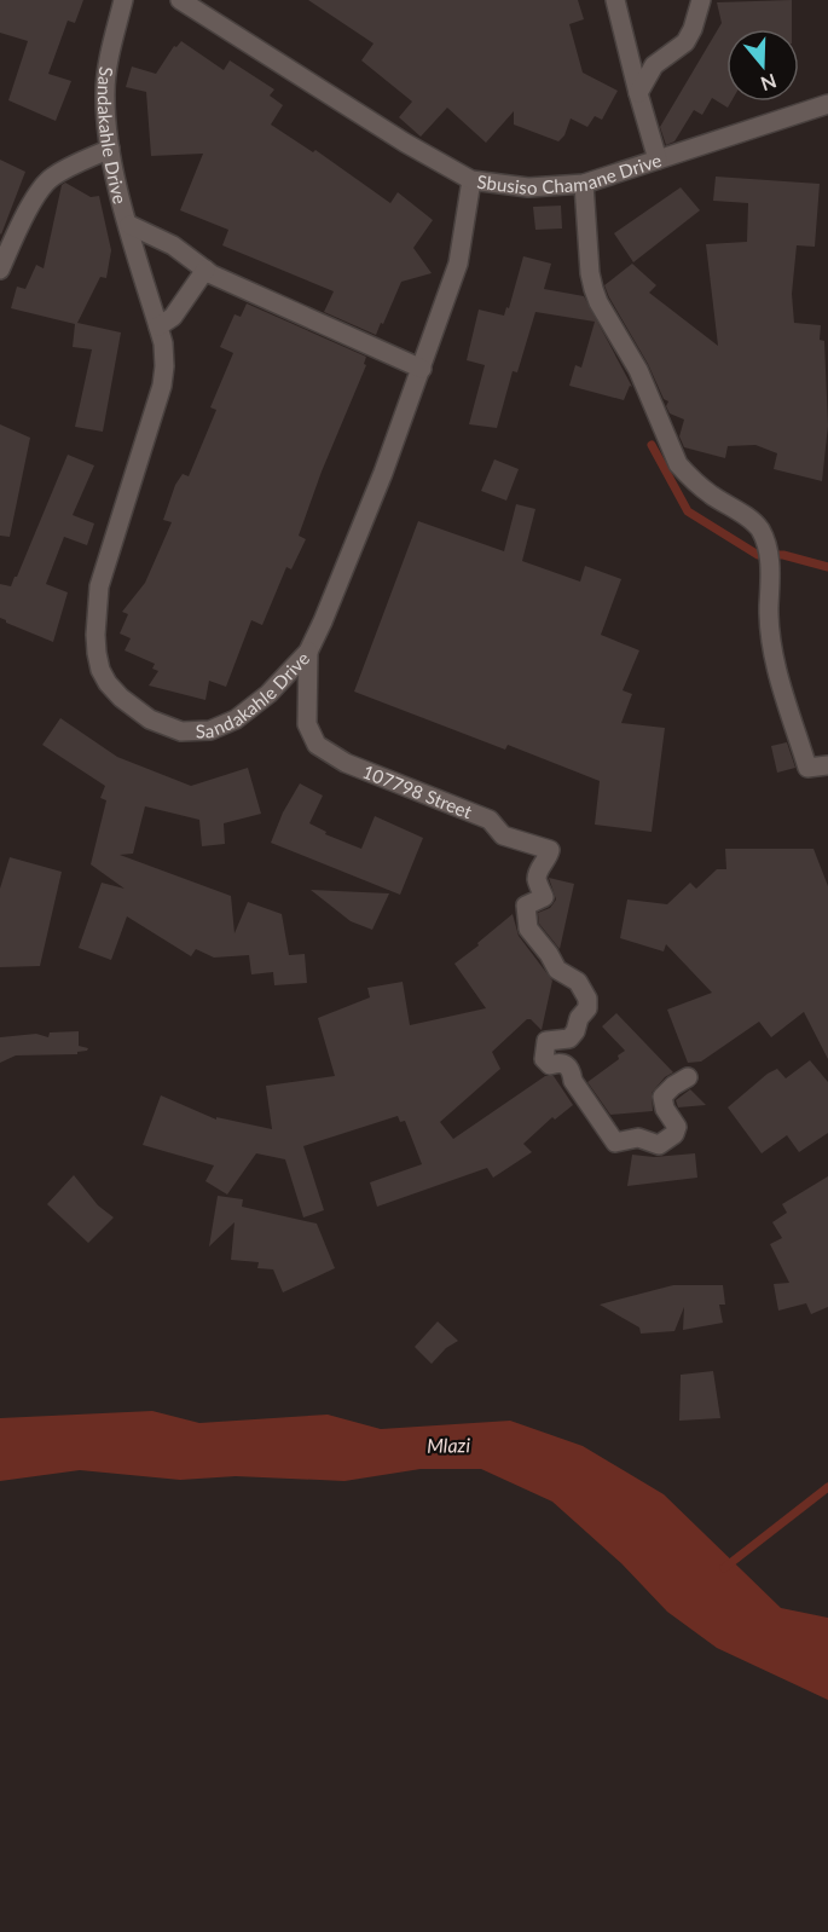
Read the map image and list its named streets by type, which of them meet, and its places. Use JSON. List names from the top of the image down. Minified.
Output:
{"streets":{"street":["Sandakahle Drive","Sbusiso Chamane Drive","107798 Street"]},"crossings":[["Sandakahle Drive","Sbusiso Chamane Drive"],["Sandakahle Drive","107798 Street"]],"water":["Mlazi"],"north":"bottom"}
